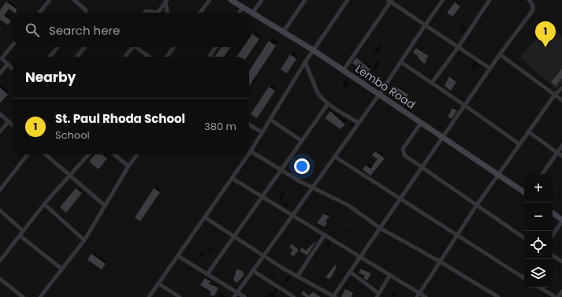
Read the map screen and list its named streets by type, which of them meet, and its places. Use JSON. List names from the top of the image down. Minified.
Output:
{"streets":{"street":["Lembo Road"]},"page":{"search":"Search here","pins":"1","heading":"Nearby","list":[{"mark":"1","name":"St. Paul Rhoda School","note":"School","value":"380 m"}],"map_buttons":["+","−"]}}
